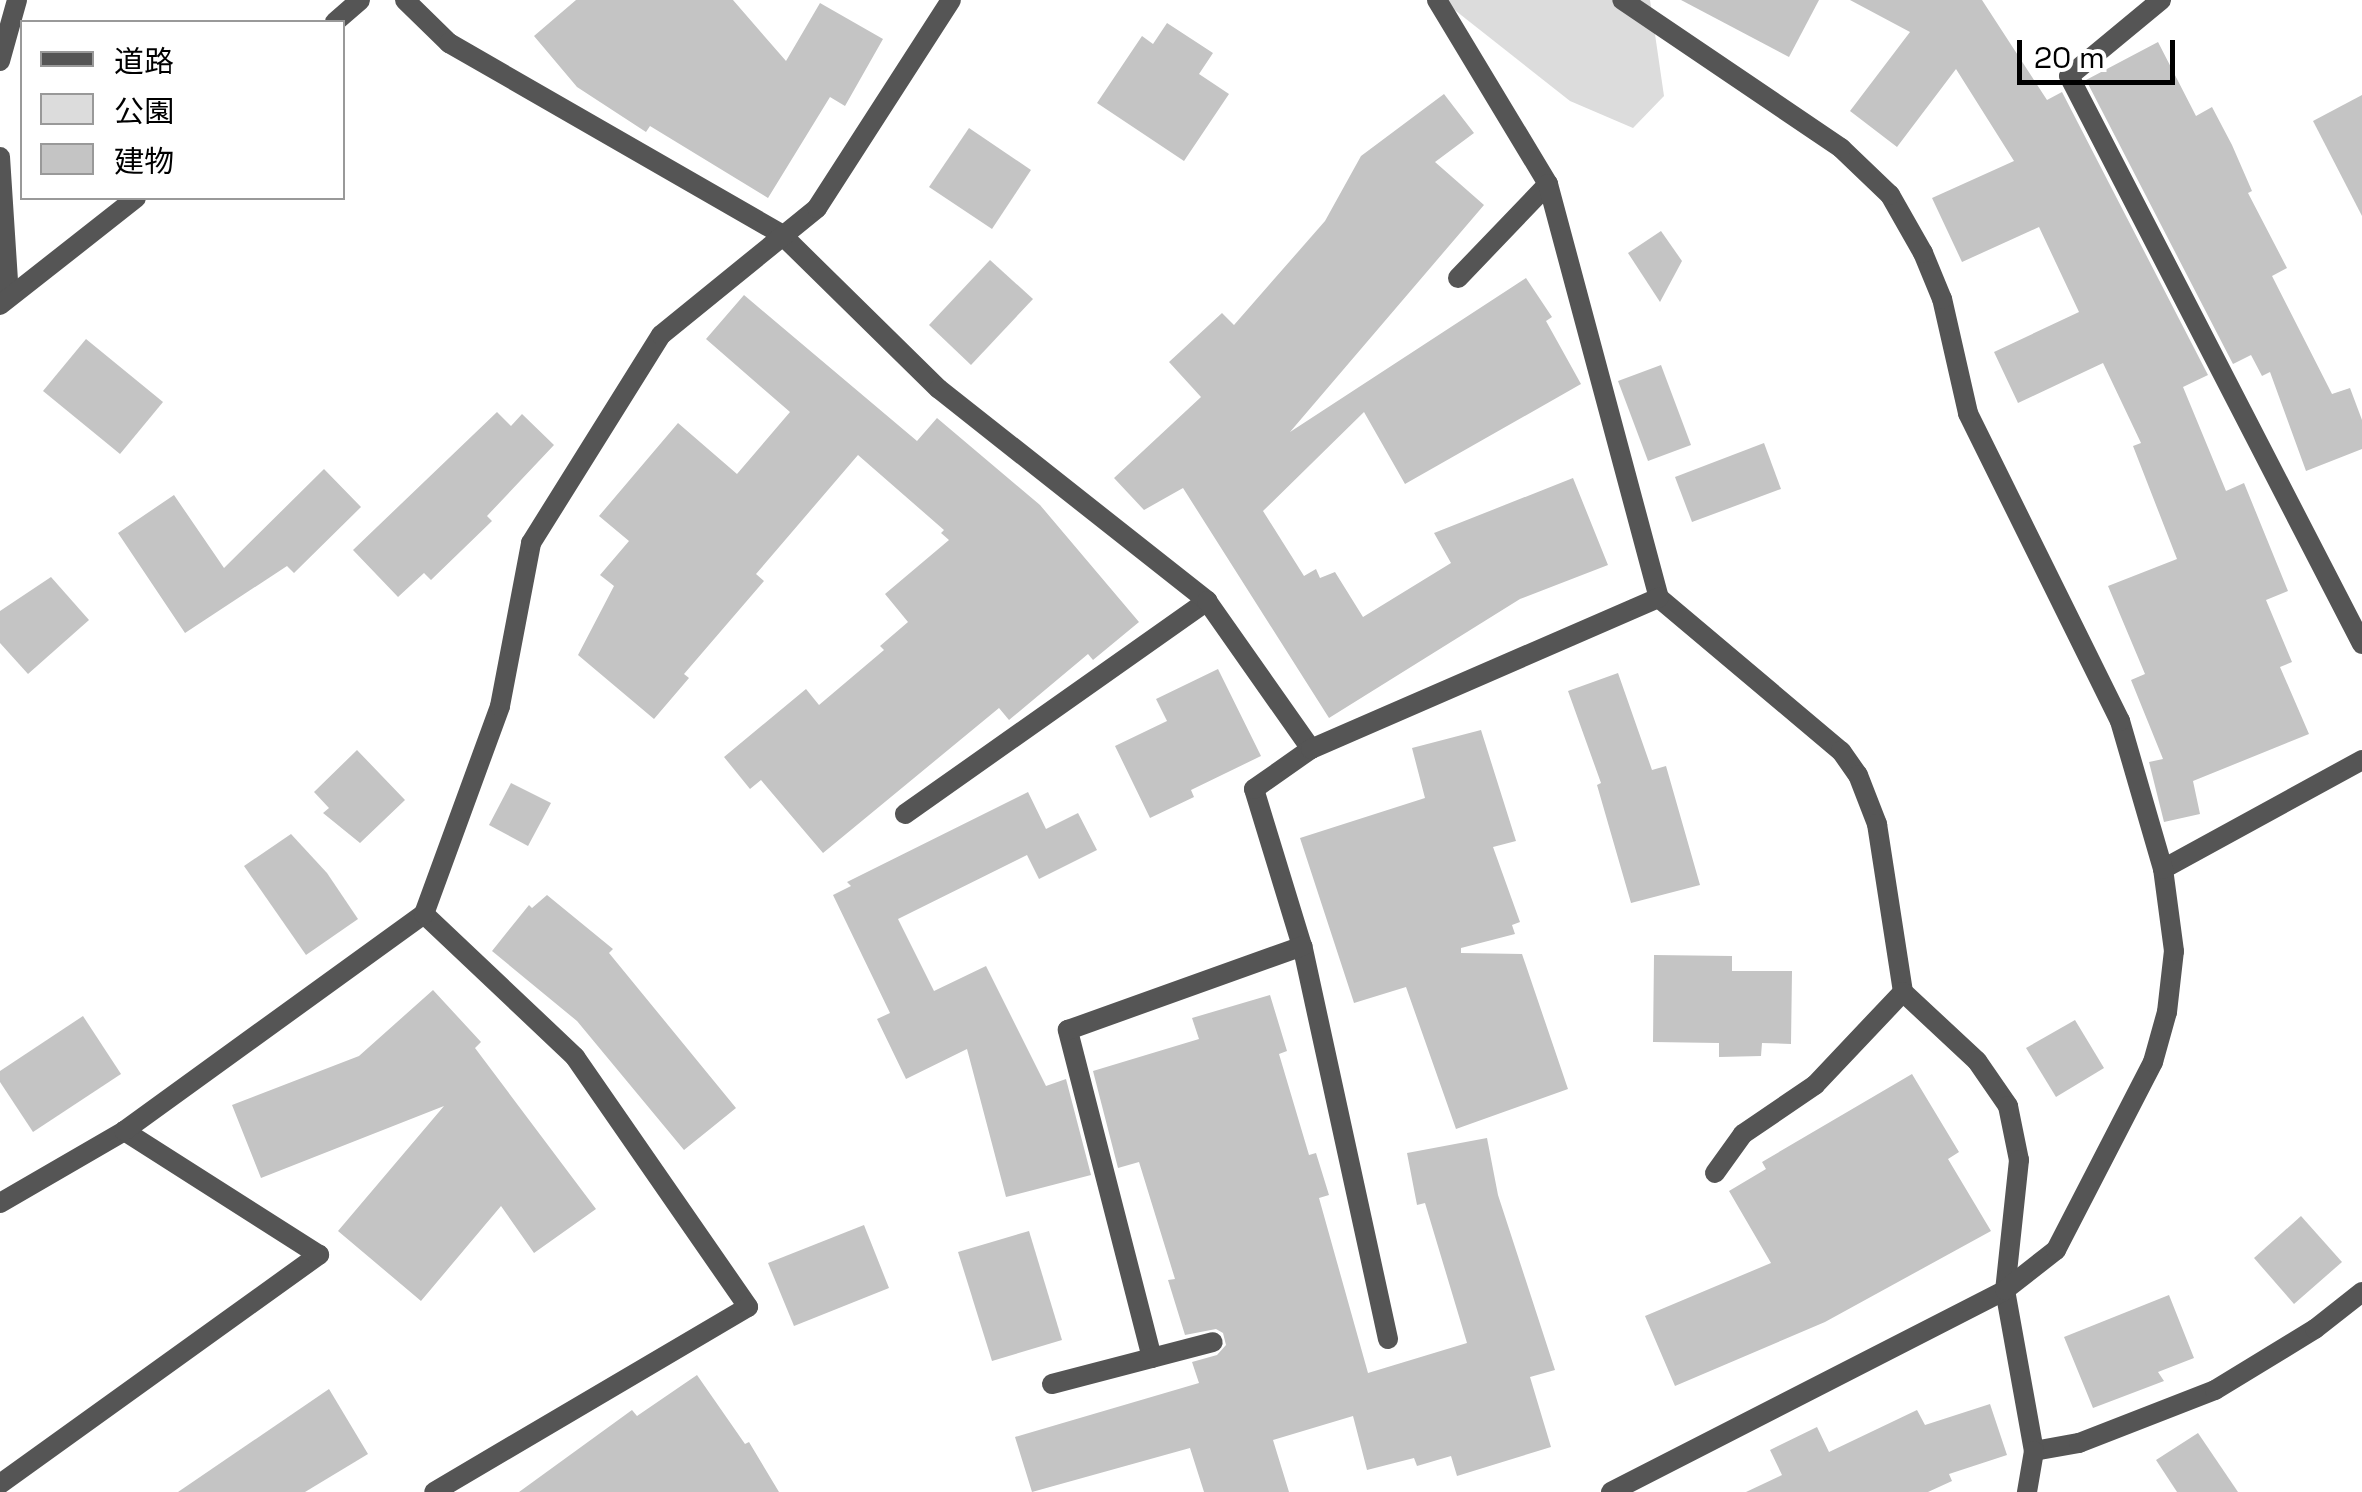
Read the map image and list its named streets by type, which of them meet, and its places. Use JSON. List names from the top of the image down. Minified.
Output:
{"legend":["道路","公園","建物"],"scale_bar":"20 m"}
